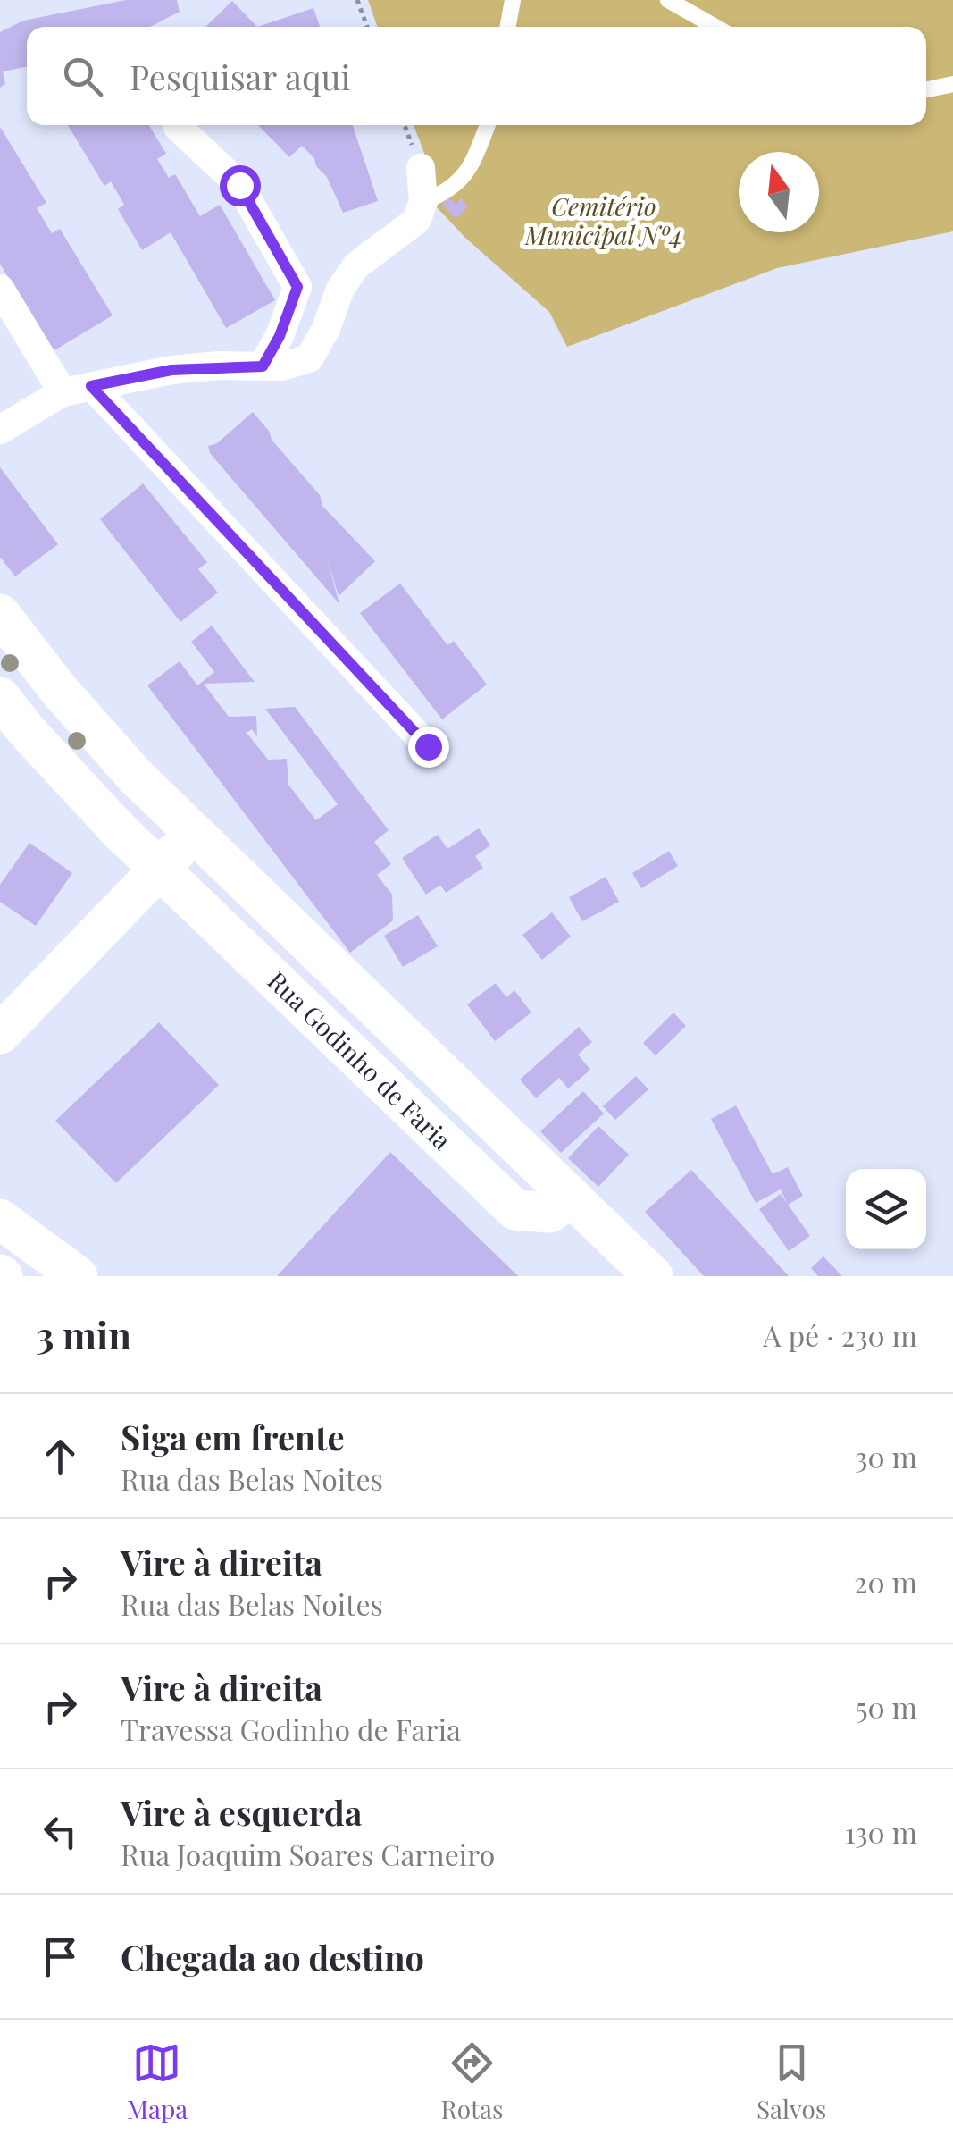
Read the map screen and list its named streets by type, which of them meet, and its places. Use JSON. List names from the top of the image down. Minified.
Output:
{"streets":{"main road":["Rua Godinho de Faria"]},"parks":["Cemitério Municipal Nº4"],"north":"top","page":{"search":"Pesquisar aqui","heading":["3 min","A pé · 230 m"],"list":[["Siga em frente","Rua das Belas Noites","30 m"],["Vire à direita","Rua das Belas Noites","20 m"],["Vire à direita","Travessa Godinho de Faria","50 m"],["Vire à esquerda","Rua Joaquim Soares Carneiro","130 m"],"Chegada ao destino"],"nav":["Mapa","Rotas","Salvos"]}}
